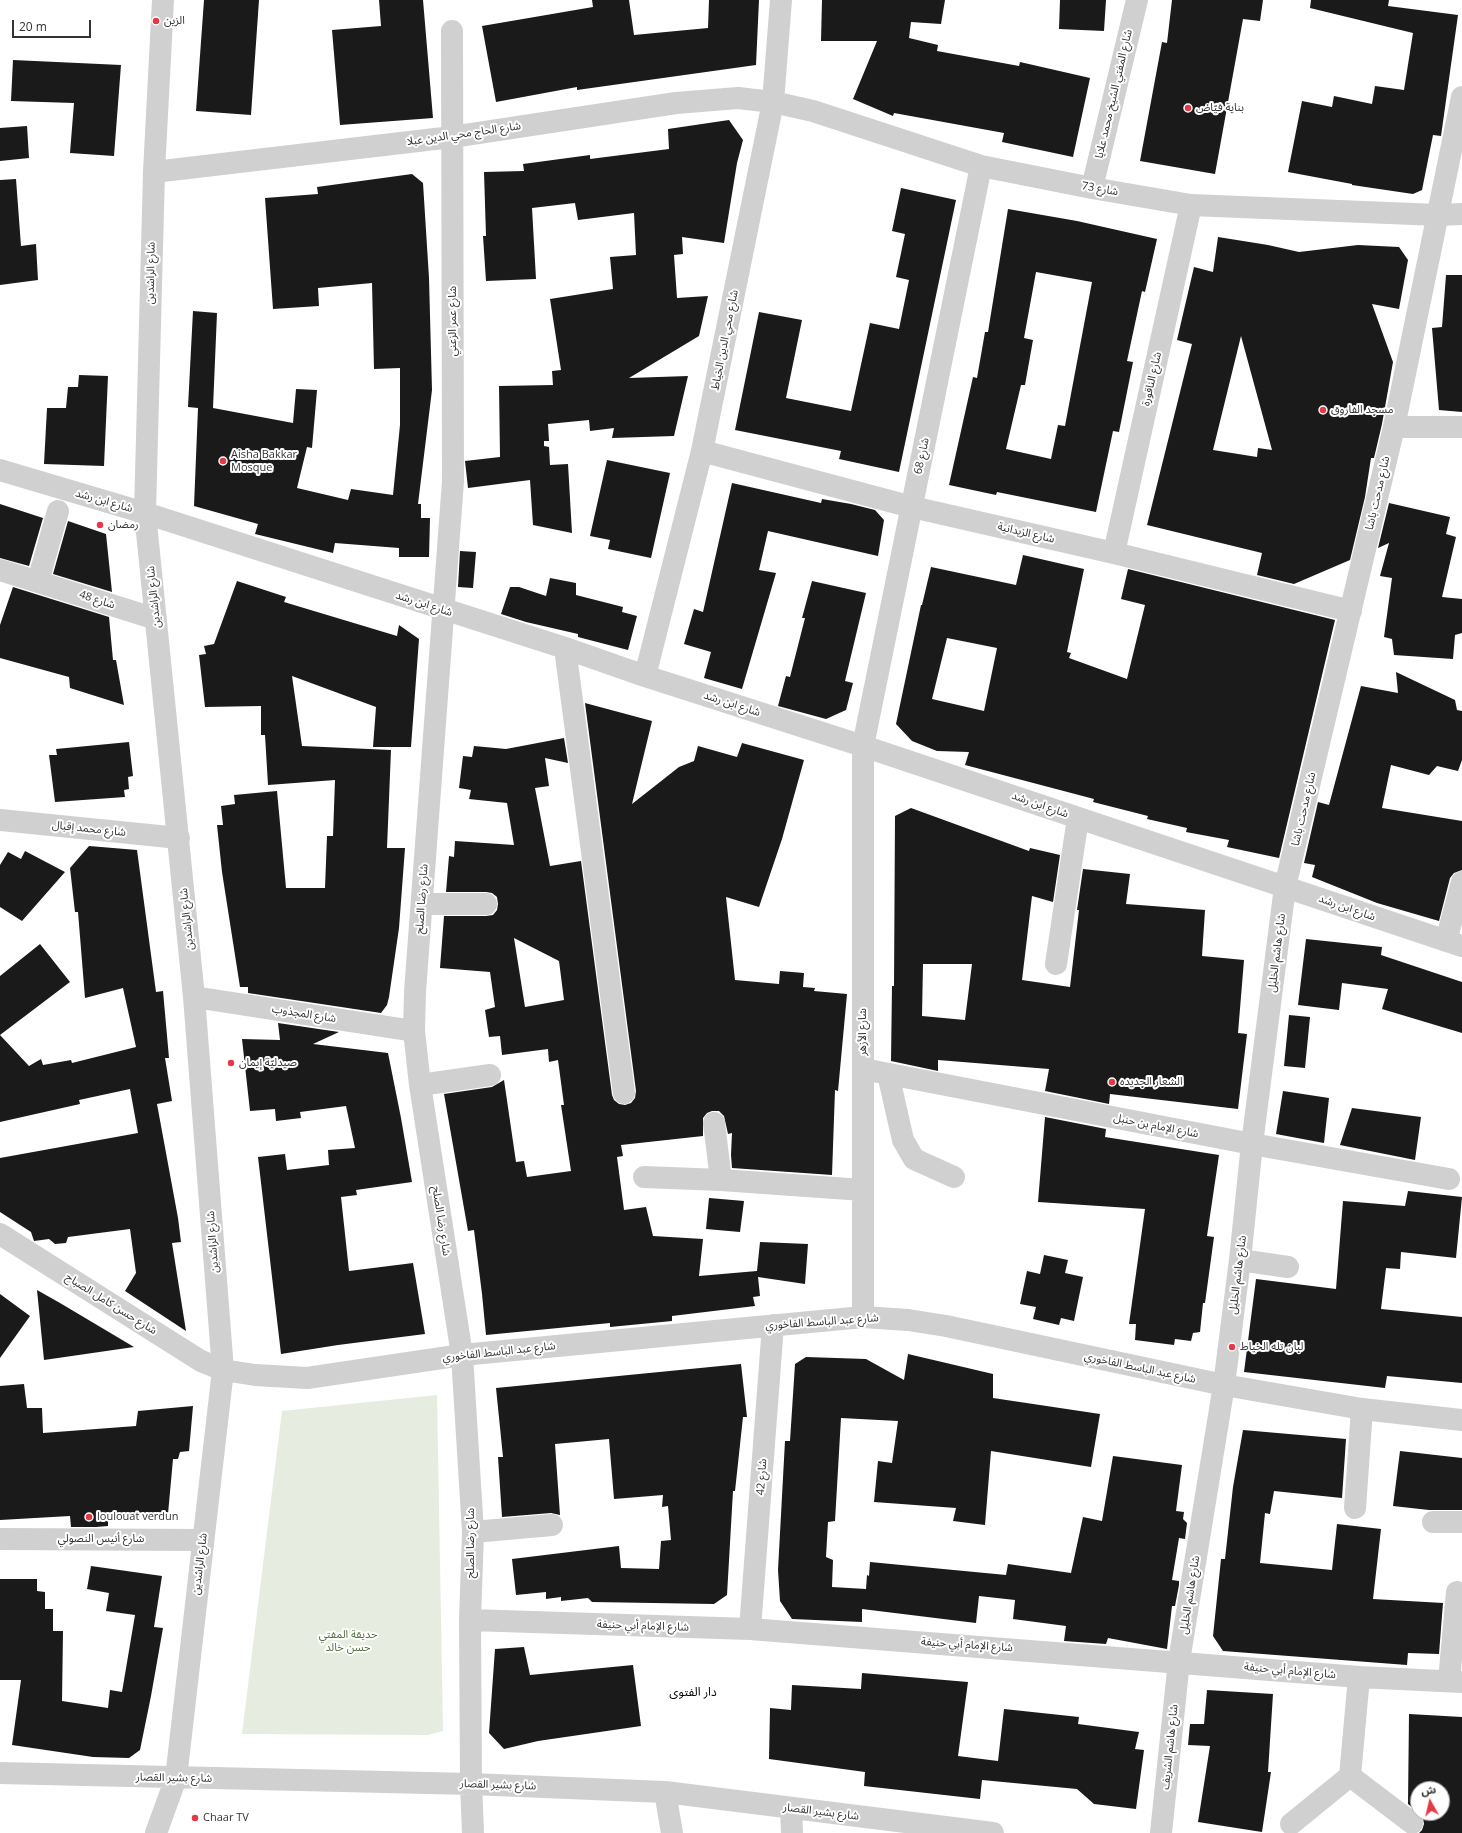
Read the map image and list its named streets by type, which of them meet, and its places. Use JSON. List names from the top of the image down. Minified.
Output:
{"streets":{"street":["شارع المفتي الشيخ محمد علايا","شارع الحاج محي الدين عبلا","شارع 73","شارع الراشدين","شارع عمر الزعني","شارع محي الدين الخياط","شارع الناقورة","شارع 68","شارع مدحت باشا","شارع ابن رشد","شارع الزيدانية","شارع 48","شارع محمد إقبال","شارع رضا الصلح","شارع هاشم الخليل","شارع المجذوب","شارع الأزهر","شارع الإمام بن حنبل","شارع حسن كامل الصباح","شارع عبد الباسط الفاخوري","شارع 42","شارع أنيس النصولي","شارع الإمام أبي حنيفة","شارع هاشم الشريف","شارع بشير القصار"]},"crossings":[["شارع المفتي الشيخ محمد علايا","شارع 73"],["شارع الحاج محي الدين عبلا","شارع 73"],["شارع الحاج محي الدين عبلا","شارع الراشدين"],["شارع الحاج محي الدين عبلا","شارع عمر الزعني"],["شارع الحاج محي الدين عبلا","شارع محي الدين الخياط"],["شارع 73","شارع محي الدين الخياط"],["شارع 73","شارع الناقورة"],["شارع 73","شارع 68"],["شارع 73","شارع مدحت باشا"],["شارع الراشدين","شارع ابن رشد"],["شارع الراشدين","شارع 48"],["شارع الراشدين","شارع محمد إقبال"],["شارع الراشدين","شارع المجذوب"],["شارع الراشدين","شارع حسن كامل الصباح"],["شارع الراشدين","شارع عبد الباسط الفاخوري"],["شارع الراشدين","شارع أنيس النصولي"],["شارع الراشدين","شارع بشير القصار"],["شارع عمر الزعني","شارع ابن رشد"],["شارع عمر الزعني","شارع رضا الصلح"],["شارع محي الدين الخياط","شارع ابن رشد"],["شارع محي الدين الخياط","شارع الزيدانية"],["شارع الناقورة","شارع الزيدانية"],["شارع 68","شارع ابن رشد"],["شارع 68","شارع الزيدانية"],["شارع 68","شارع الأزهر"],["شارع مدحت باشا","شارع ابن رشد"],["شارع مدحت باشا","شارع الزيدانية"],["شارع مدحت باشا","شارع هاشم الخليل"],["شارع ابن رشد","شارع رضا الصلح"],["شارع ابن رشد","شارع هاشم الخليل"],["شارع ابن رشد","شارع الأزهر"],["شارع رضا الصلح","شارع المجذوب"],["شارع رضا الصلح","شارع عبد الباسط الفاخوري"],["شارع رضا الصلح","شارع الإمام أبي حنيفة"],["شارع رضا الصلح","شارع بشير القصار"],["شارع هاشم الخليل","شارع الإمام بن حنبل"],["شارع هاشم الخليل","شارع عبد الباسط الفاخوري"],["شارع هاشم الخليل","شارع الإمام أبي حنيفة"],["شارع هاشم الخليل","شارع هاشم الشريف"],["شارع الأزهر","شارع الإمام بن حنبل"],["شارع الأزهر","شارع عبد الباسط الفاخوري"],["شارع حسن كامل الصباح","شارع عبد الباسط الفاخوري"],["شارع عبد الباسط الفاخوري","شارع 42"],["شارع 42","شارع الإمام أبي حنيفة"],["شارع الإمام أبي حنيفة","شارع هاشم الشريف"]],"districts":["دار الفتوى"],"parks":["حديقة المفتي حسن خالد"],"places":["الزين","بناية فيّاض","مسجد الفاروق","Aisha Bakkar Mosque","رمضان","صيدليّة إيمان","الشعار الجديده","لبان تله الخياط","loulouat verdun","Chaar TV"],"scale_bar":"20 m","north":"top"}
